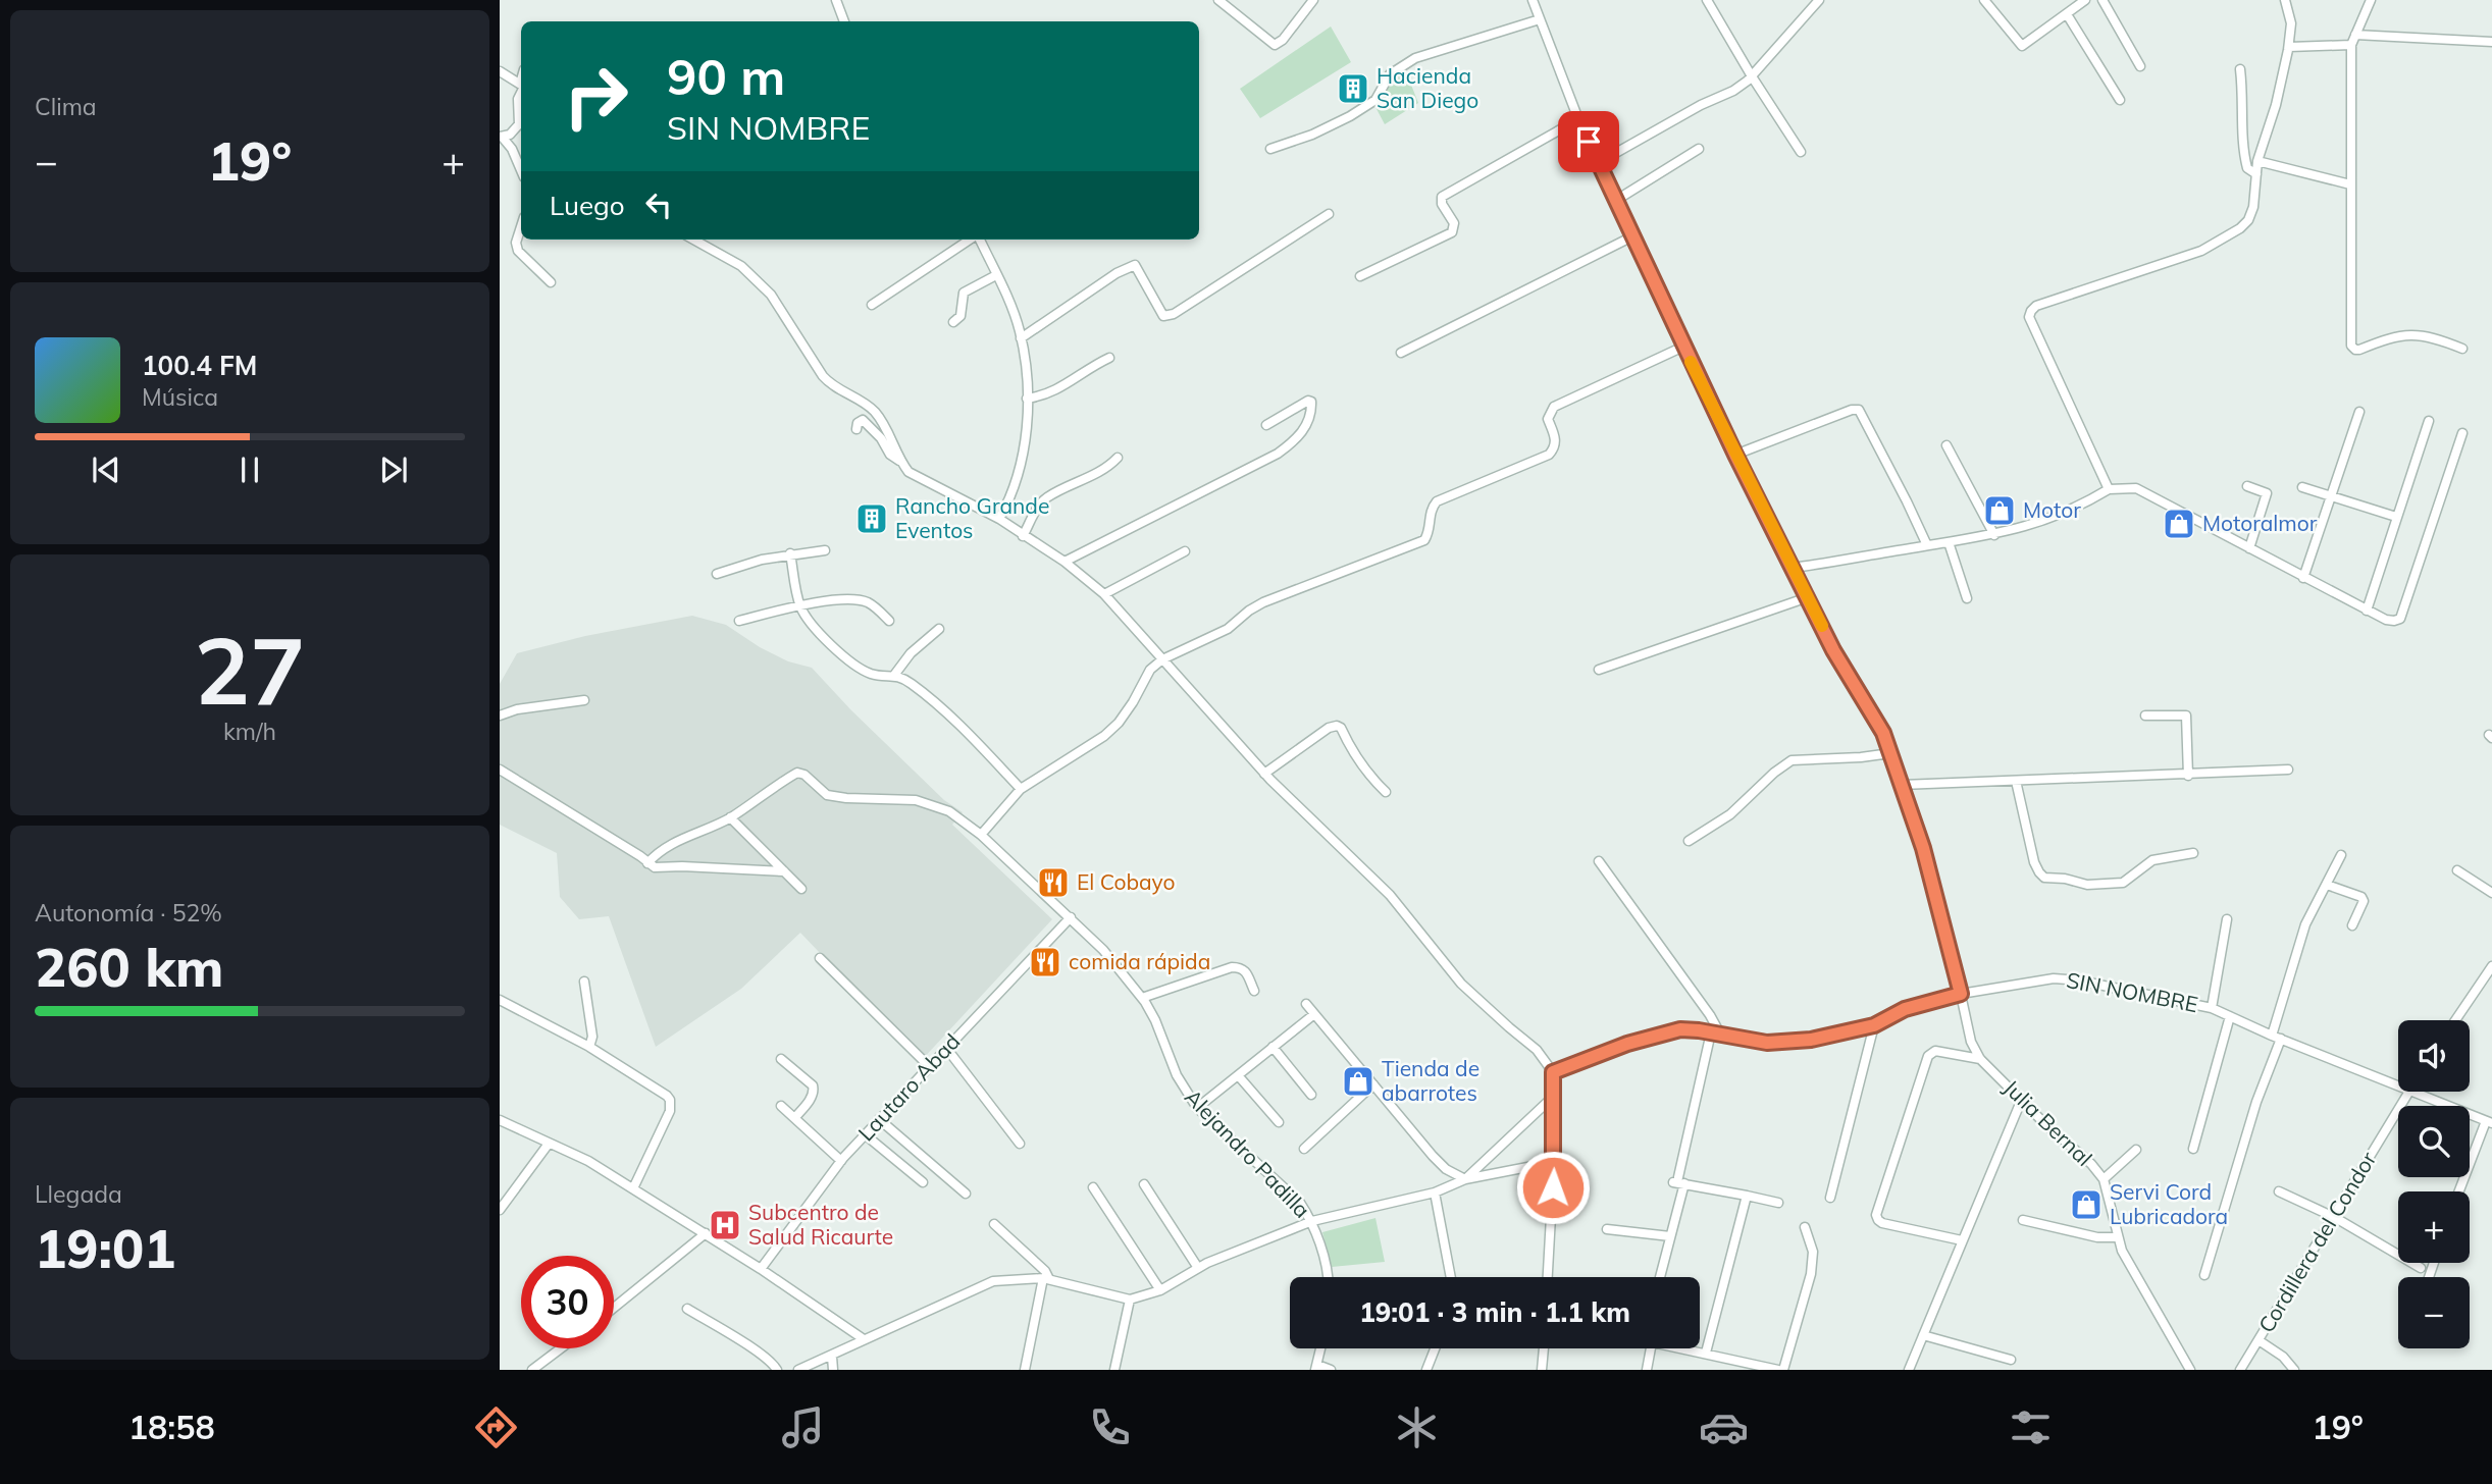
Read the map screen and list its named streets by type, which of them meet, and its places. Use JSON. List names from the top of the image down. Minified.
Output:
{"streets":{"street":["SIN NOMBRE","Lautaro Abad","Julia Bernal","Alejandro Padilla","Cordillera del Condor"]},"crossings":[["SIN NOMBRE","Julia Bernal"],["Lautaro Abad","Alejandro Padilla"]],"places":{"building":["Hacienda San Diego","Rancho Grande Eventos"],"shop":["Motor","Motoralmor","Tienda de abarrotes","Servi Cord Lubricadora"],"restaurant":["El Cobayo","comida rápida"],"hospital":["Subcentro de Salud Ricaurte"]},"page":{"tile":["Clima",["27","km/h"],["Autonomía · 52%","260 km"],["Llegada","19:01"]],"turn":["90 m","SIN NOMBRE"],"heat":["−","19°","+"],"then":"Luego","song":["100.4 FM","Música"],"map_buttons":["+","−"],"limit":"30","trip":"19:01 · 3 min · 1.1 km","tabs":["18:58","19°"]}}
